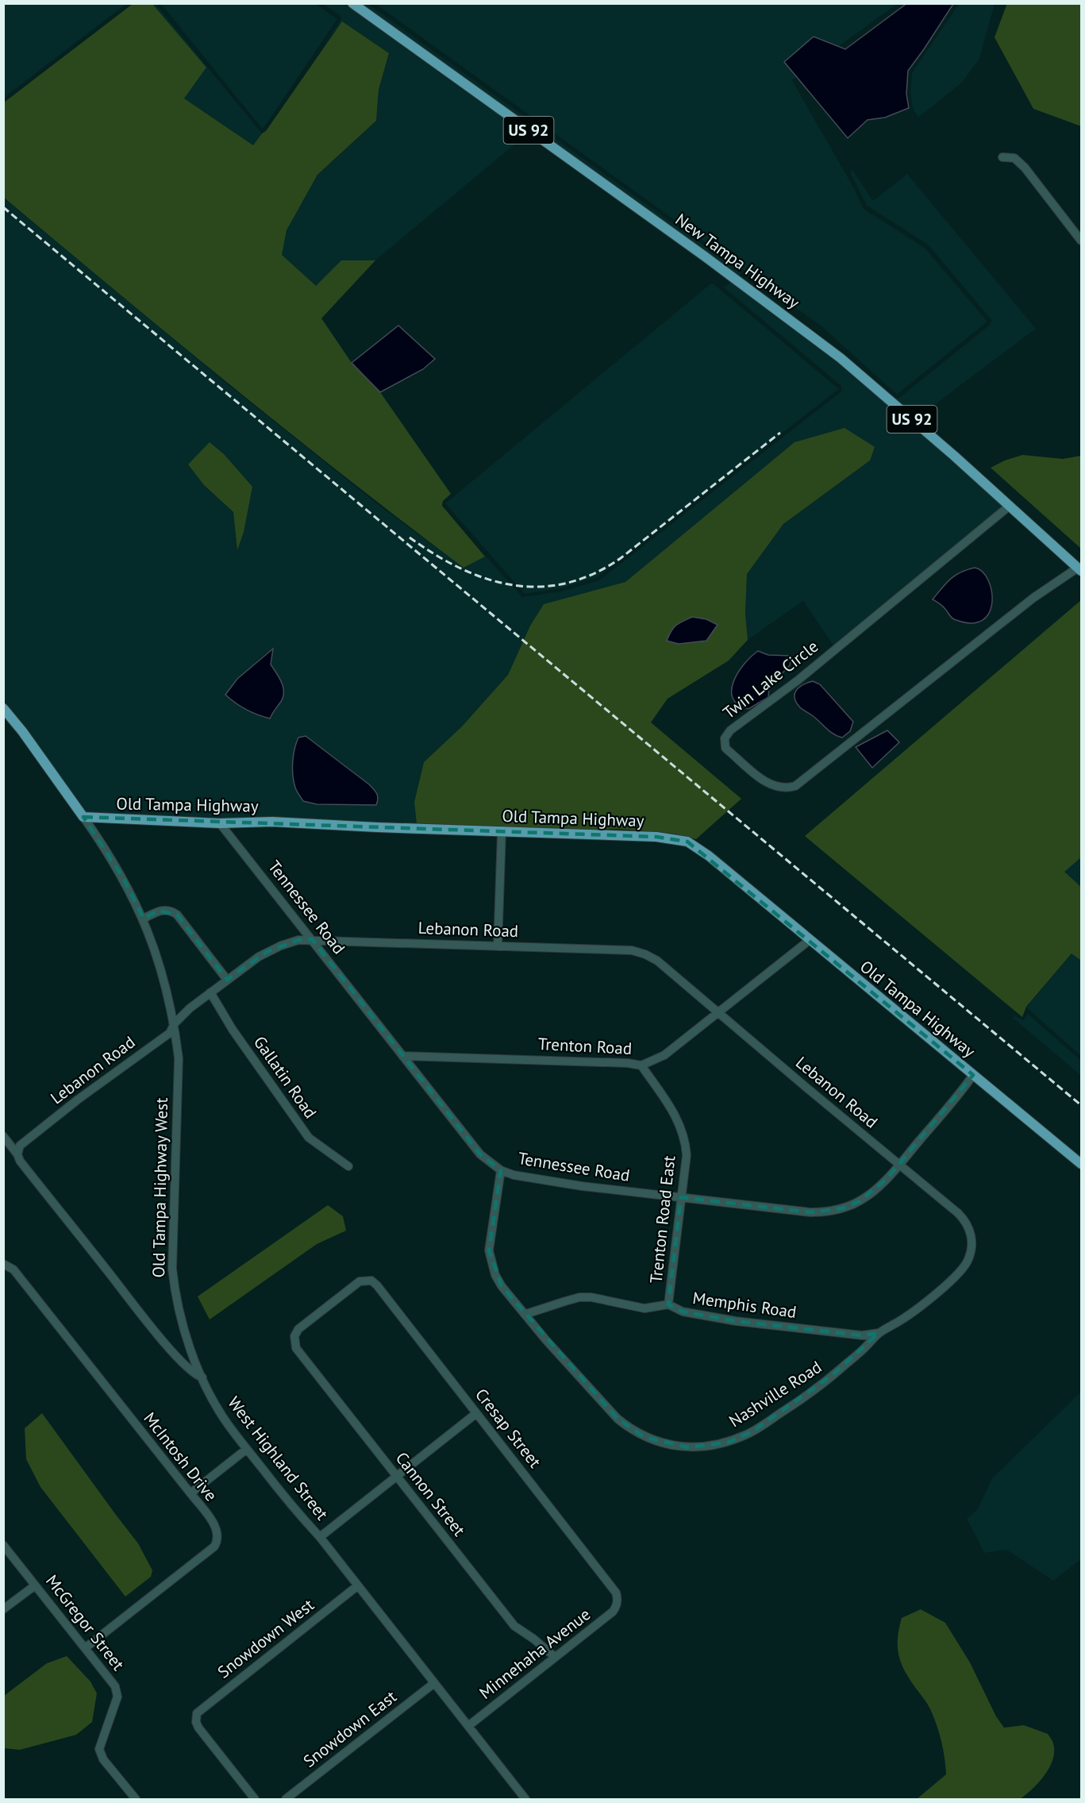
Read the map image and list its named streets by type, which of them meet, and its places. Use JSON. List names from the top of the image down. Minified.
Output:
{"streets":{"main road":["US 92","New Tampa Highway","Old Tampa Highway"],"street":["Twin Lake Circle","Tennessee Road","Lebanon Road","Trenton Road","Gallatin Road","Old Tampa Highway West","Trenton Road East","Memphis Road","Nashville Road","Cresap Street","McIntosh Drive","West Highland Street","Cannon Street","McGregor Street","Snowdown West","Minnehaha Avenue","Snowdown East"]},"crossings":[["New Tampa Highway","Twin Lake Circle"],["Old Tampa Highway","Tennessee Road"],["Old Tampa Highway","Trenton Road"],["Old Tampa Highway","Old Tampa Highway West"],["Tennessee Road","Lebanon Road"],["Tennessee Road","Trenton Road"],["Tennessee Road","Trenton Road East"],["Tennessee Road","Nashville Road"],["Lebanon Road","Trenton Road"],["Lebanon Road","Gallatin Road"],["Lebanon Road","Old Tampa Highway West"],["Lebanon Road","Nashville Road"],["Lebanon Road","West Highland Street"],["Trenton Road","Trenton Road East"],["Old Tampa Highway West","West Highland Street"],["Trenton Road East","Memphis Road"],["Memphis Road","Nashville Road"],["Cresap Street","Cannon Street"],["Cresap Street","Minnehaha Avenue"],["McIntosh Drive","McGregor Street"],["West Highland Street","Snowdown West"],["West Highland Street","Minnehaha Avenue"],["West Highland Street","Snowdown East"],["Cannon Street","Minnehaha Avenue"]]}
